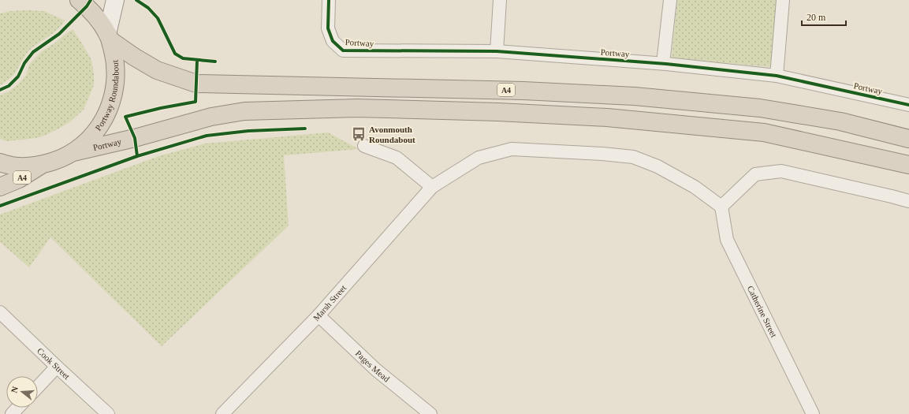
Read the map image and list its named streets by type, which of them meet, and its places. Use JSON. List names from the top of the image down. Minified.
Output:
{"streets":{"highway":["Portway","A4","Portway Roundabout"],"street":["Marsh Street","Catherine Street","Cook Street","Pages Mead"]},"crossings":[["Portway","Portway Roundabout"],["A4","Portway Roundabout"],["Marsh Street","Pages Mead"]],"places":{"bus stop":["Avonmouth Roundabout"]},"scale_bar":"20 m","north":"left"}
